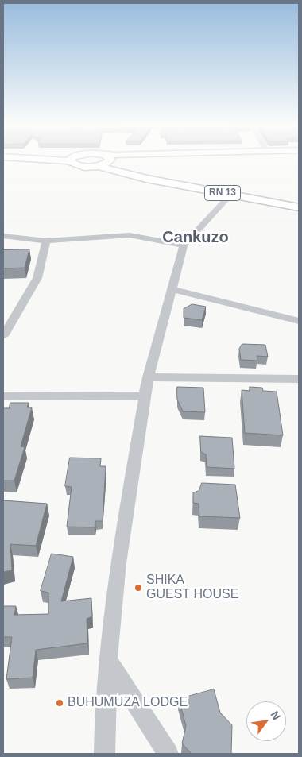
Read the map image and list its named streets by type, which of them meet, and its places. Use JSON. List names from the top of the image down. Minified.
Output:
{"streets":{"main road":["RN 13"]},"districts":["Cankuzo"],"places":["SHIKA GUEST HOUSE","BUHUMUZA LODGE"],"north":"top right"}
